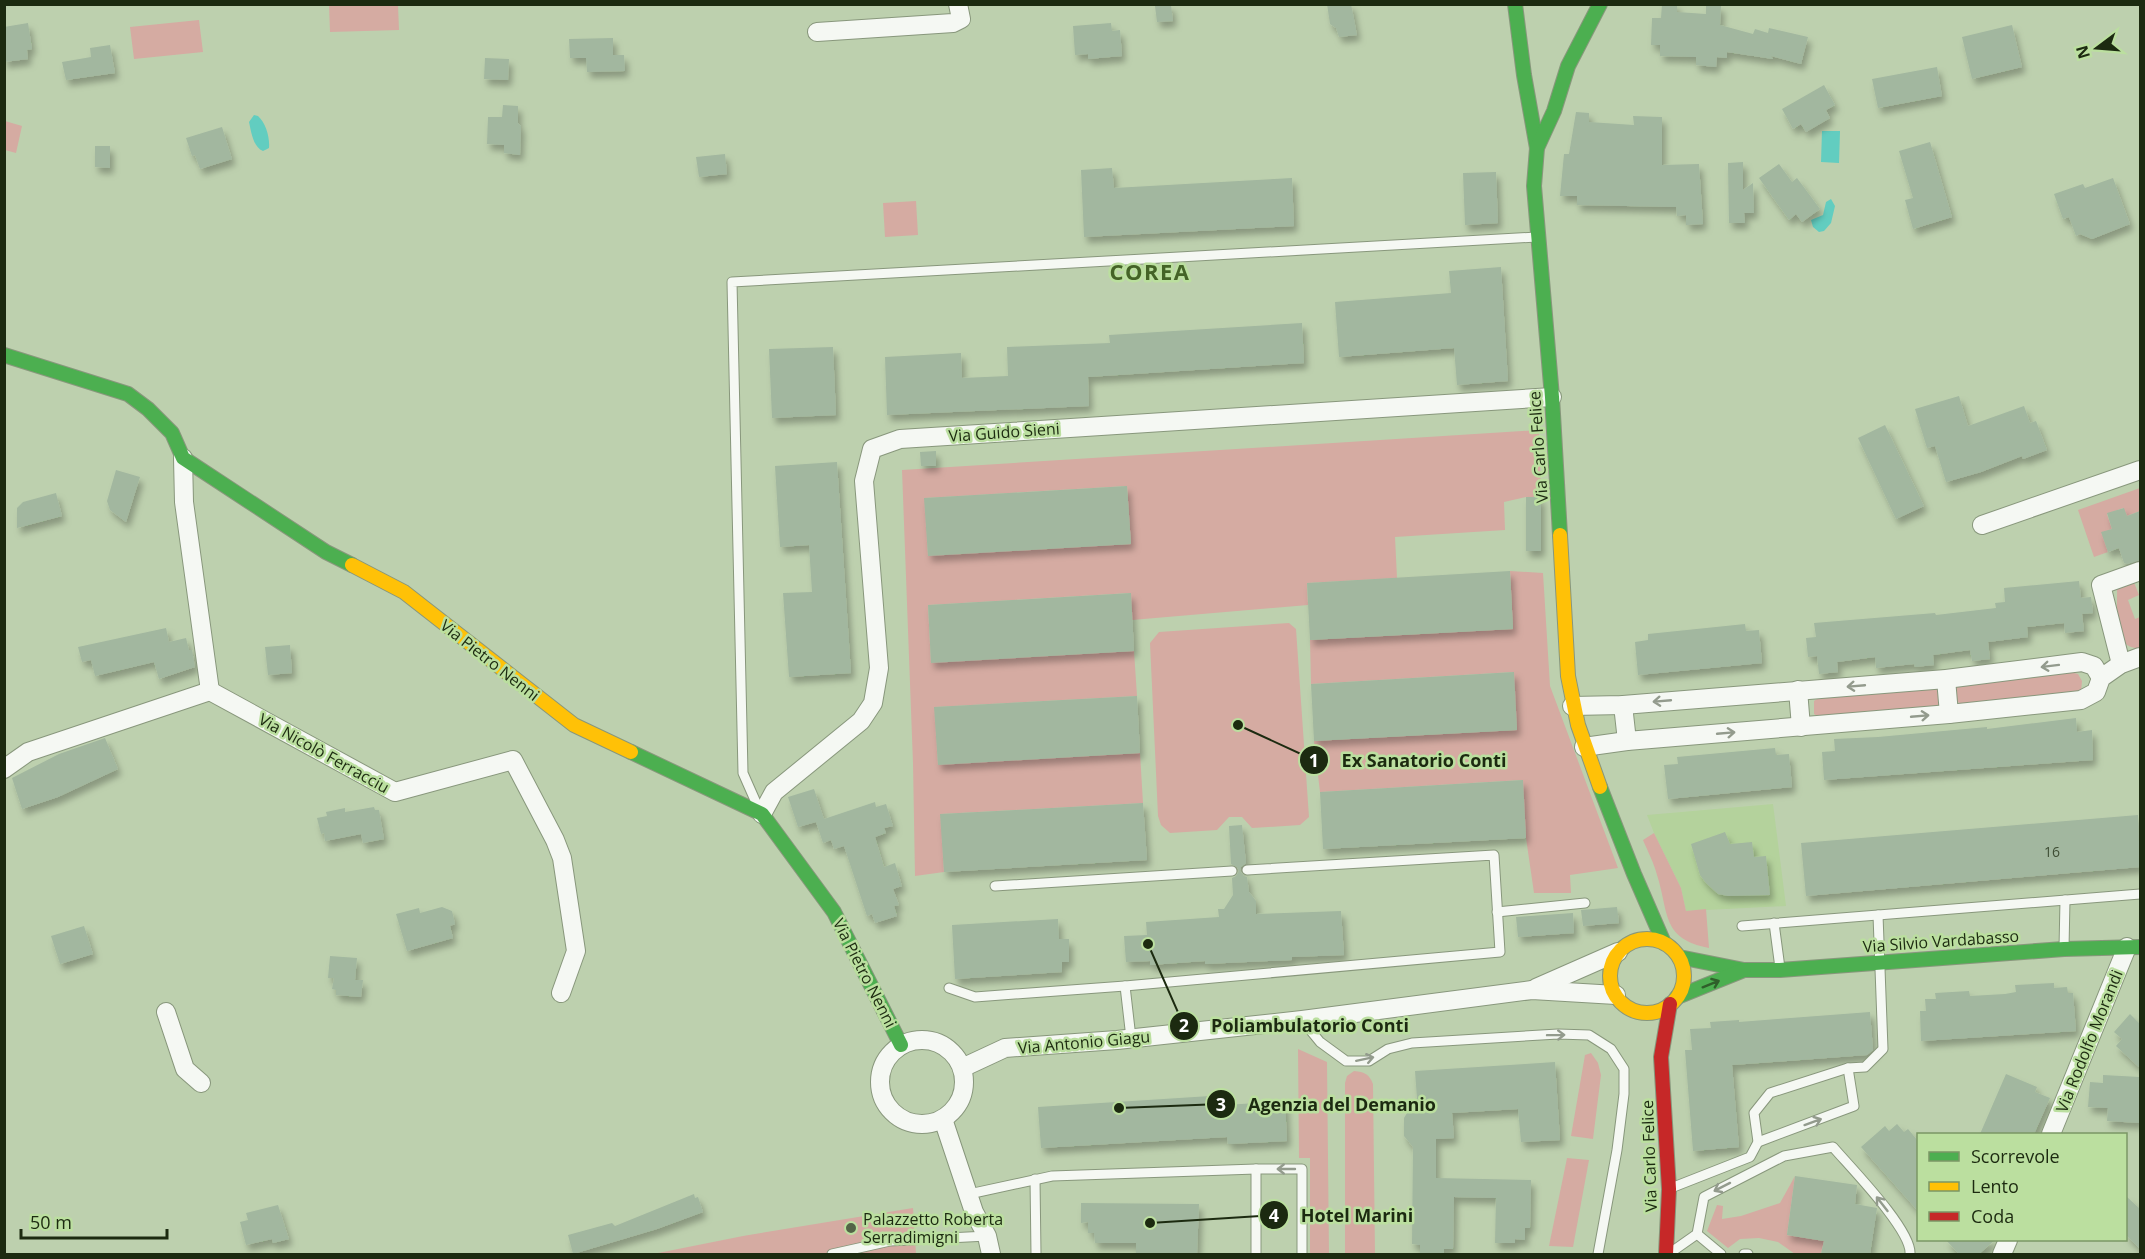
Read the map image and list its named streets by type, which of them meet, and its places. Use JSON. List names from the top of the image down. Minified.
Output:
{"streets":{"main road":["Via Carlo Felice","Via Pietro Nenni","Via Silvio Vardabasso"],"street":["Via Guido Sieni","Via Nicolò Ferracciu","Via Rodolfo Morandi","Via Antonio Giagu"]},"crossings":[["Via Guido Sieni","Via Carlo Felice"],["Via Guido Sieni","Via Pietro Nenni"],["Via Carlo Felice","Via Silvio Vardabasso"],["Via Carlo Felice","Via Antonio Giagu"],["Via Pietro Nenni","Via Antonio Giagu"],["Via Silvio Vardabasso","Via Rodolfo Morandi"],["Via Silvio Vardabasso","Via Antonio Giagu"]],"districts":["COREA"],"places":["Ex Sanatorio Conti","Poliambulatorio Conti","Agenzia del Demanio","Hotel Marini","Palazzetto Roberta Serradimigni"],"house_numbers":["16"],"legend":["Scorrevole","Lento","Coda"],"scale_bar":"50 m","north":"left"}
